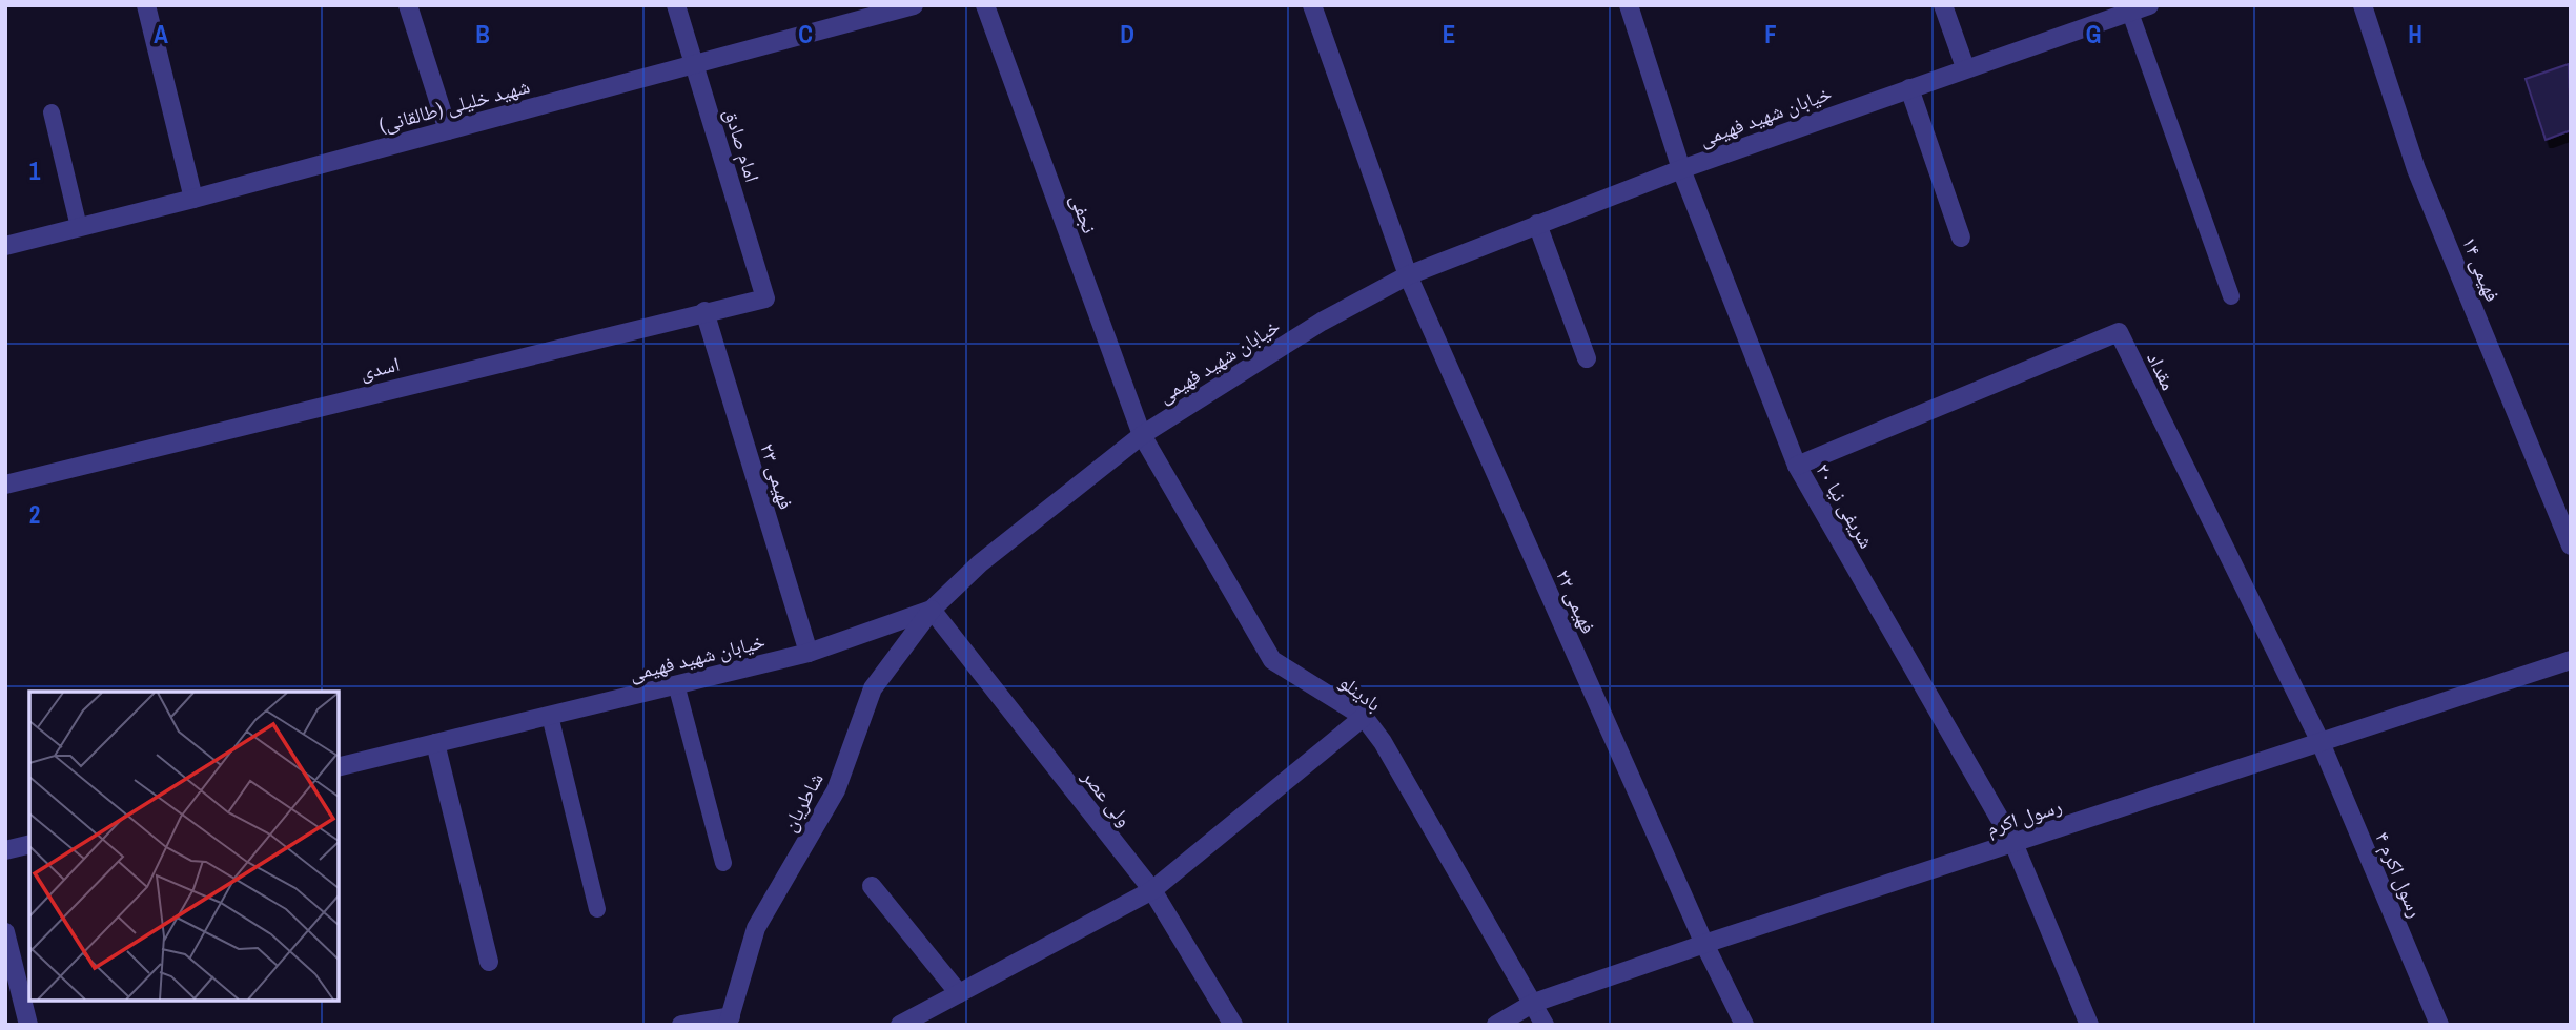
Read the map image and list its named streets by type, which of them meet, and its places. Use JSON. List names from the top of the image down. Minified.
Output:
{"streets":{"street":["شهید خلیلی (طالقانی)","خیابان شهید فهیمی","امام صادق","نجفی","فهیمی ۱۴","اسدی","مقداد","فهیمی ۲۳","۲۰ شریفی نیا","فهیمی ۲۲","بادینلو","ولی عصر","شاطریان","رسول اکرم","رسول اکرم ۴"]},"crossings":[["شهید خلیلی (طالقانی)","امام صادق"],["خیابان شهید فهیمی","نجفی"],["خیابان شهید فهیمی","فهیمی ۲۳"],["خیابان شهید فهیمی","۲۰ شریفی نیا"],["خیابان شهید فهیمی","فهیمی ۲۲"],["خیابان شهید فهیمی","بادینلو"],["خیابان شهید فهیمی","ولی عصر"],["خیابان شهید فهیمی","شاطریان"],["امام صادق","اسدی"],["نجفی","بادینلو"],["اسدی","فهیمی ۲۳"],["مقداد","۲۰ شریفی نیا"],["مقداد","رسول اکرم"],["مقداد","رسول اکرم ۴"],["۲۰ شریفی نیا","رسول اکرم"],["فهیمی ۲۲","رسول اکرم"],["بادینلو","رسول اکرم"],["ولی عصر","شاطریان"],["رسول اکرم","رسول اکرم ۴"]],"grid":{"columns":["A","B","C","D","E","F","G","H"],"rows":["1","2"]}}
